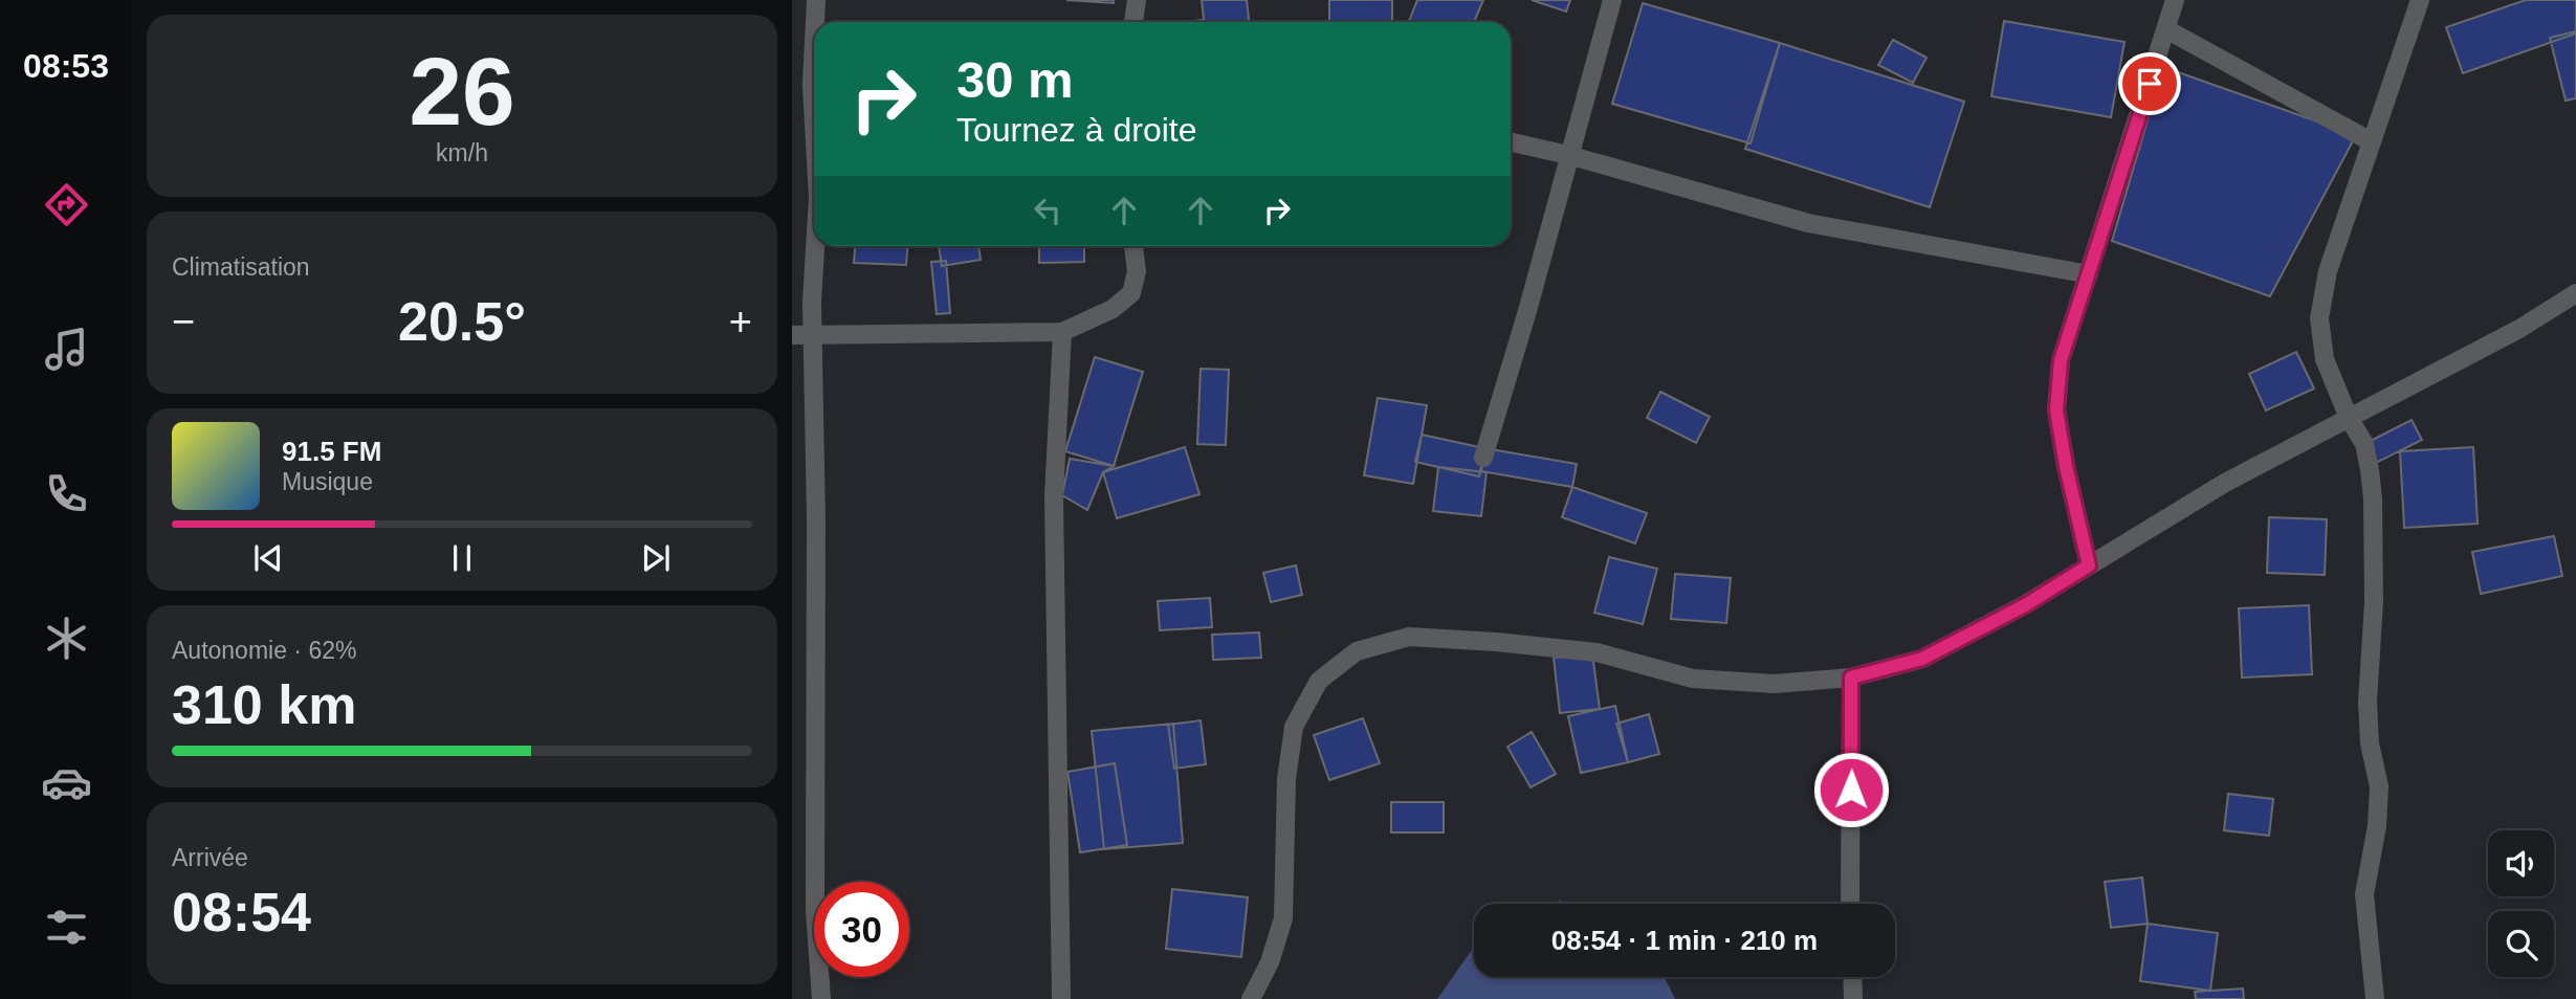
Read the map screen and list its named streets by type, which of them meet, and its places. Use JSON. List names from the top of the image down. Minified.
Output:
{"page":{"tabs":"08:53","tile":[["26","km/h"],"Climatisation",["Autonomie · 62%","310 km"],["Arrivée","08:54"]],"turn":["30 m","Tournez à droite"],"heat":["−","20.5°","+"],"song":["91.5 FM","Musique"],"limit":"30","trip":"08:54 · 1 min · 210 m"}}
